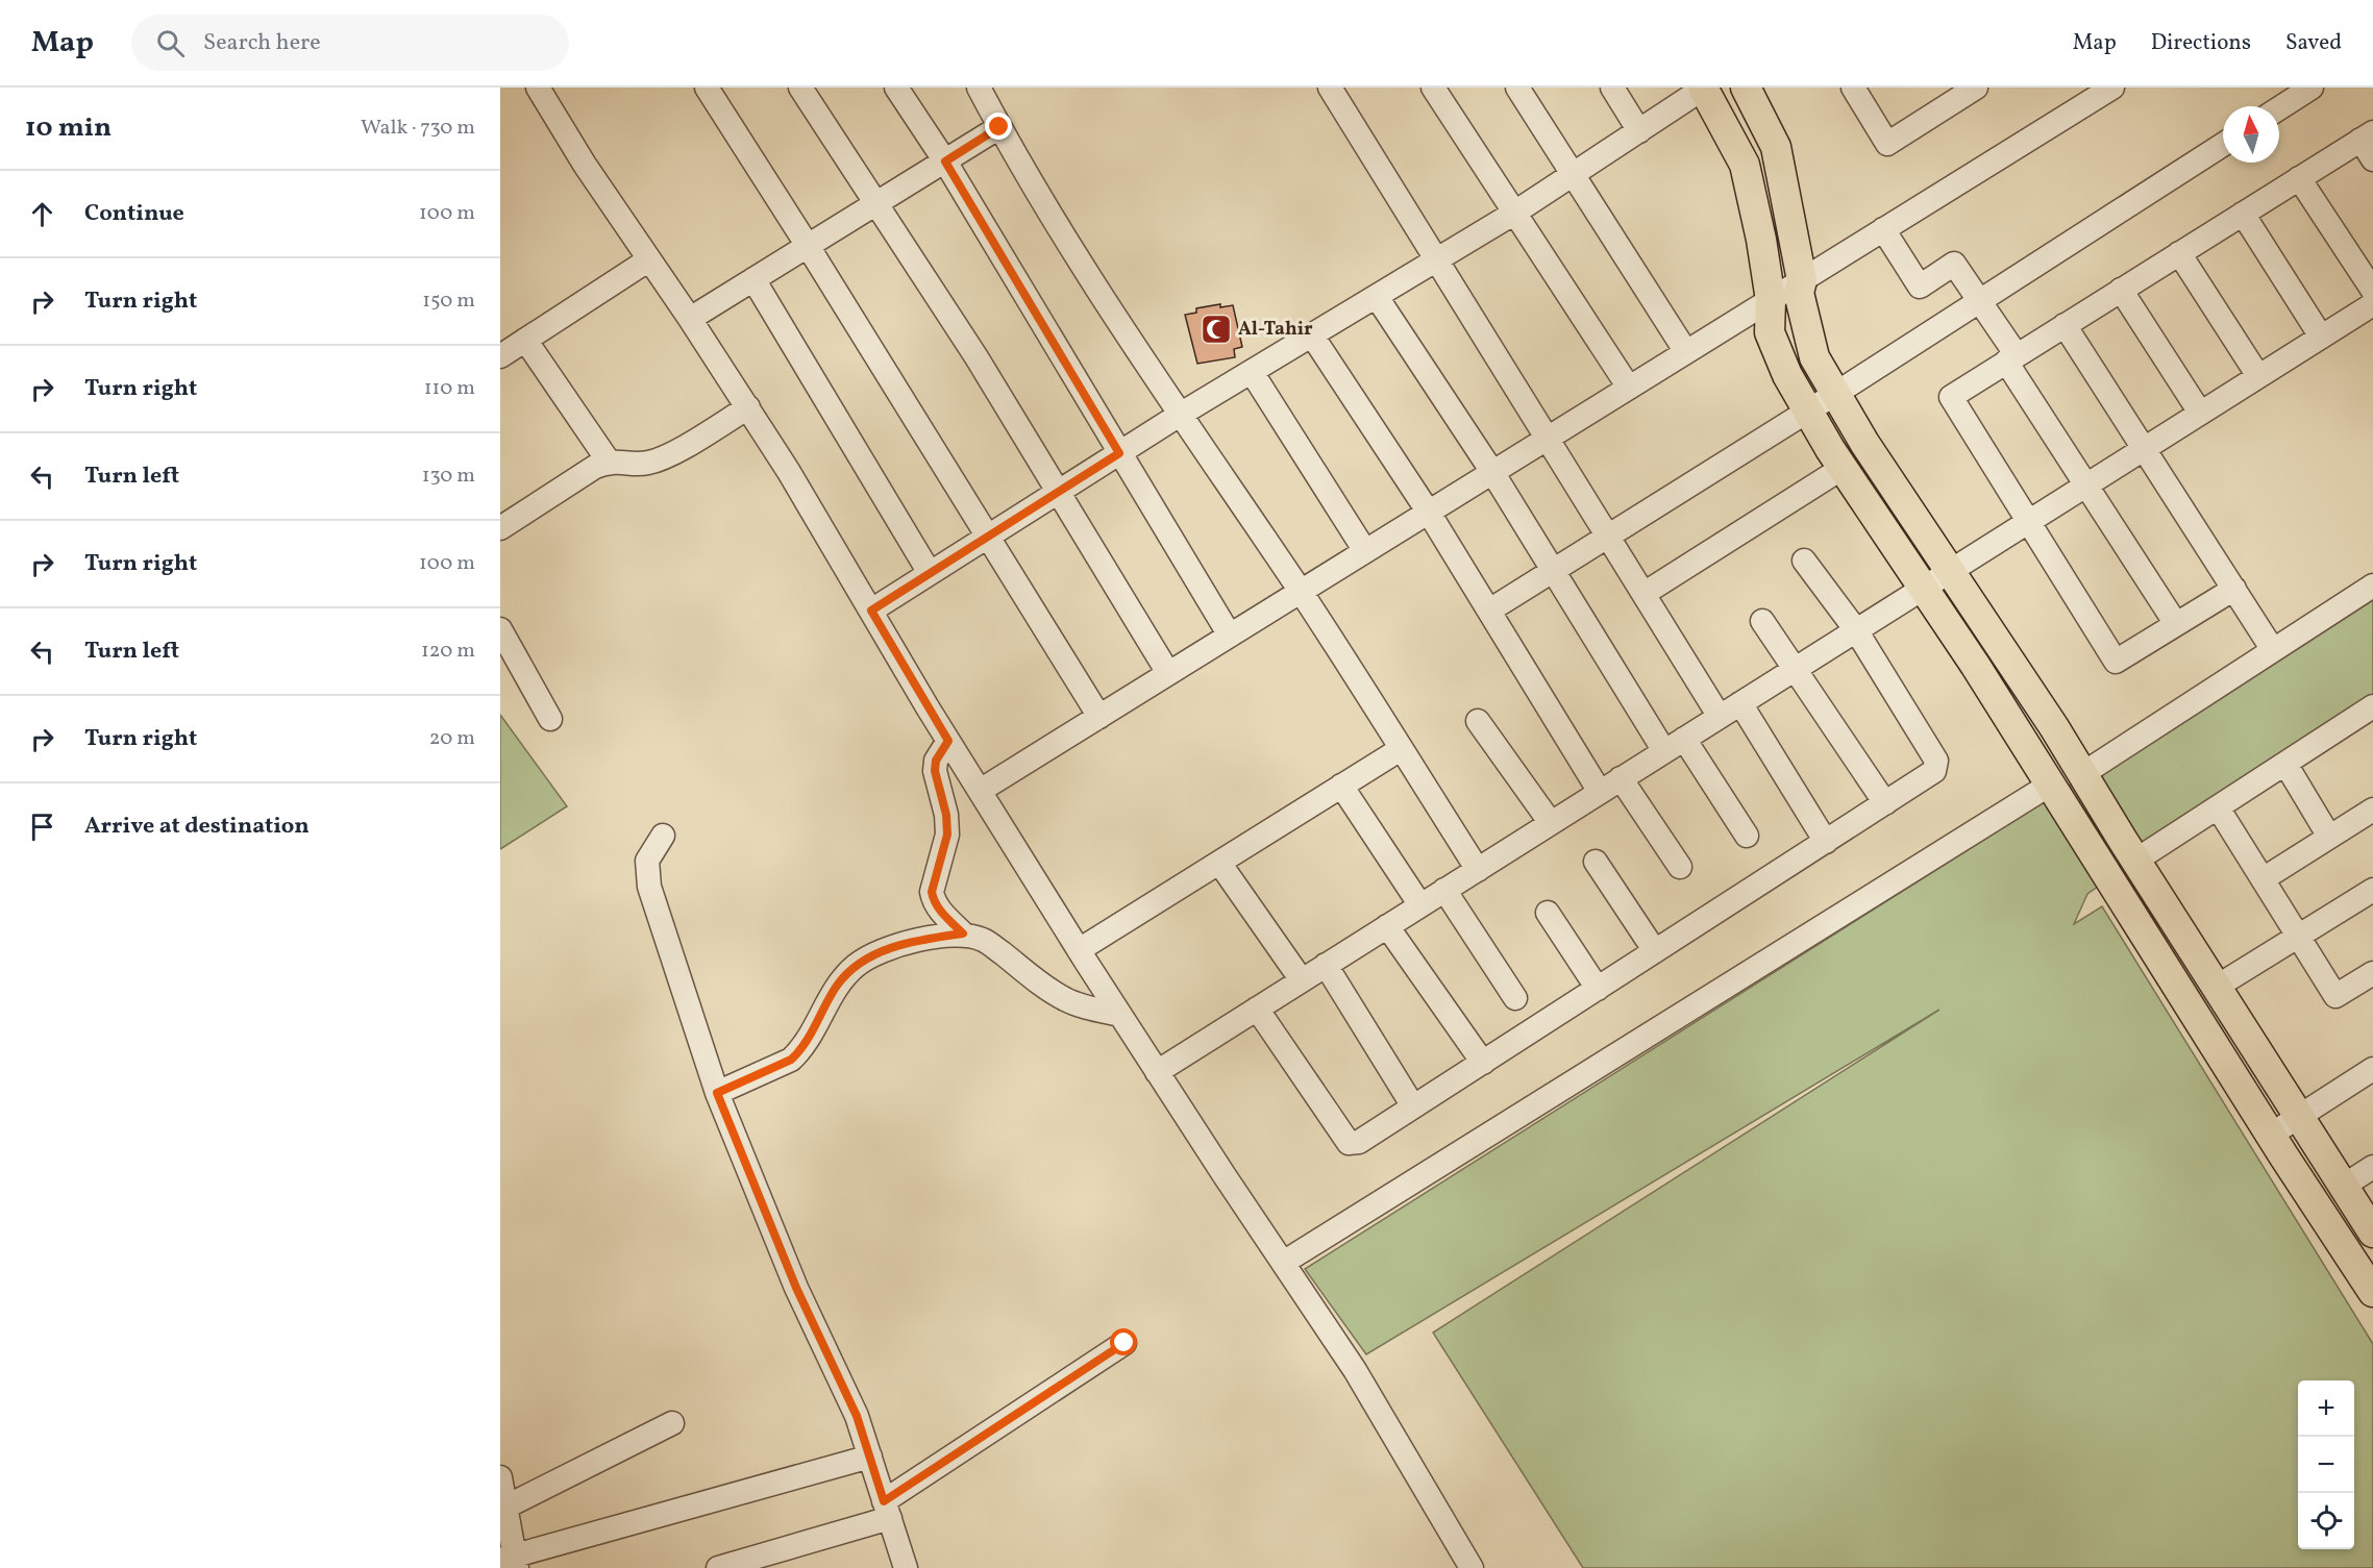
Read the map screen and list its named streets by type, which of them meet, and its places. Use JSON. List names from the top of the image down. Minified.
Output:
{"places":{"mosque":["Al-Tahir"]},"north":"top","page":{"header":"Map","search":"Search here","nav":["Map","Directions","Saved"],"heading":["10 min","Walk · 730 m"],"list":[["Continue","100 m"],["Turn right","150 m"],["Turn right","110 m"],["Turn left","130 m"],["Turn right","100 m"],["Turn left","120 m"],["Turn right","20 m"],"Arrive at destination"],"map_buttons":["+","−"]}}
